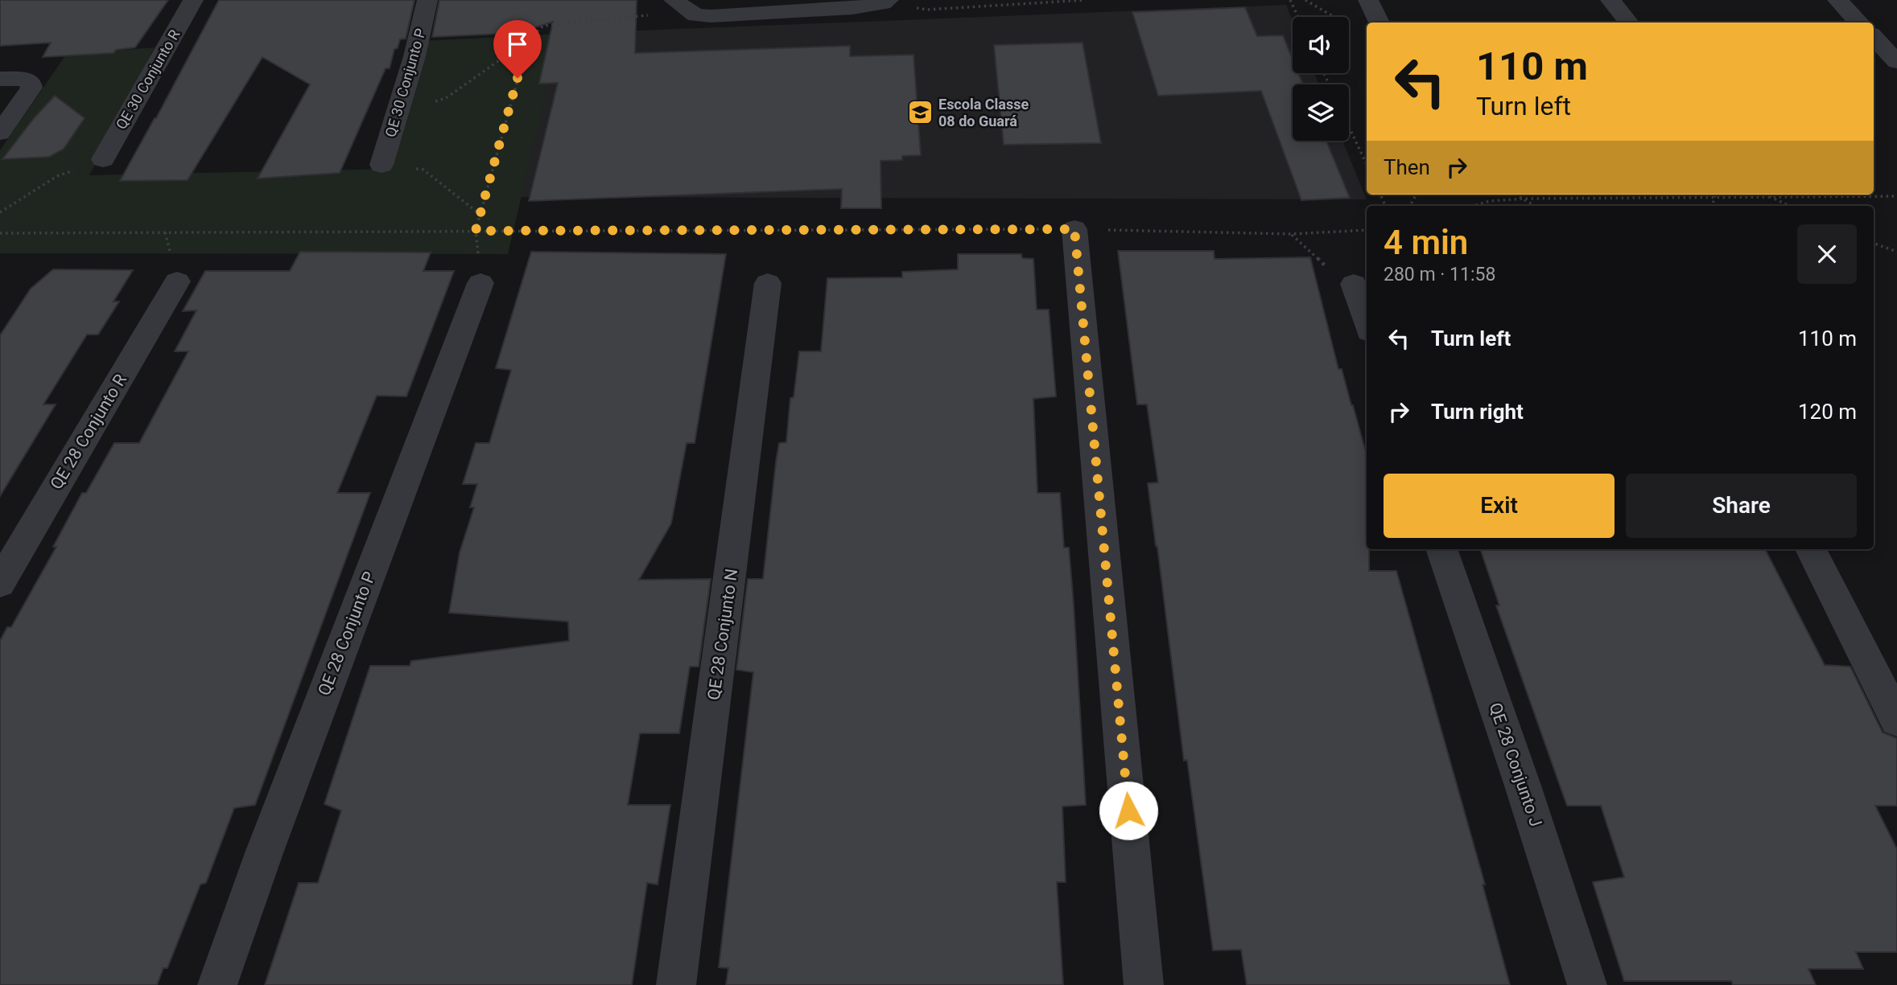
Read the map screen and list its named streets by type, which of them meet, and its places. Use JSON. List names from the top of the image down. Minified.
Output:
{"streets":{"street":["QE 30 Conjunto R","QE 30 Conjunto P","QE 28 Conjunto R","QE 28 Conjunto P","QE 28 Conjunto N","QE 28 Conjunto J"]},"places":{"school or university":["Escola Classe 08 do Guará"]},"page":{"turn":["110 m","Turn left"],"then":"Then","heading":["4 min","280 m · 11:58"],"list":[{"name":"Turn left","value":"110 m"},{"name":"Turn right","value":"120 m"}],"buttons":["Exit","Share"]}}
